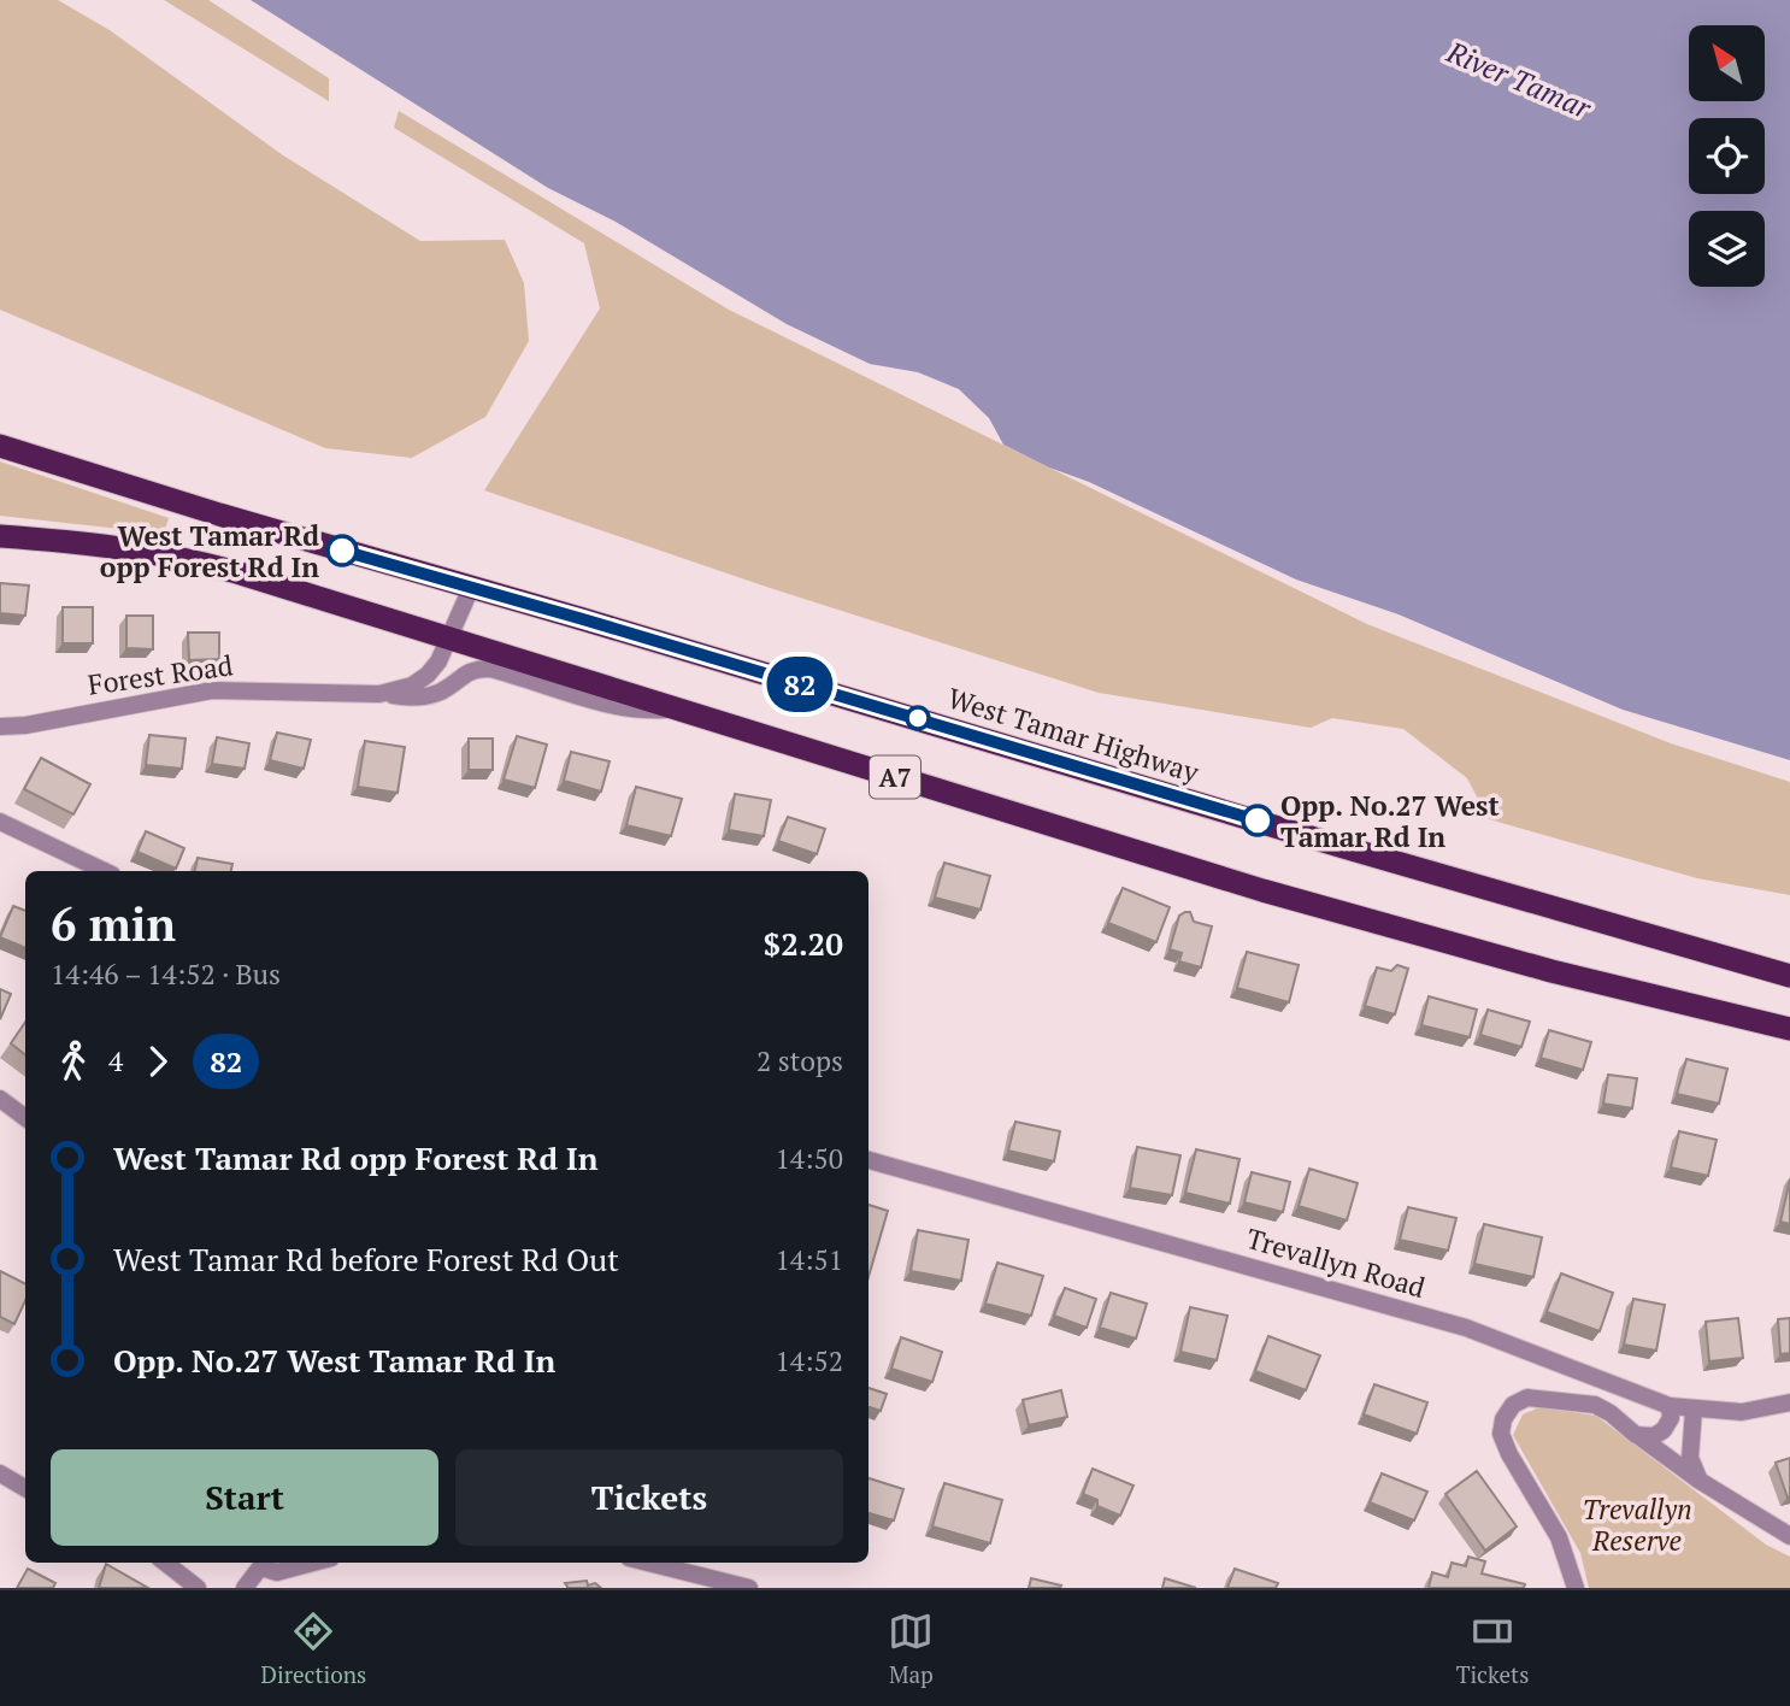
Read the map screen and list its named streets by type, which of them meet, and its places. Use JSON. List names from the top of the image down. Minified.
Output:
{"streets":{"highway":["West Tamar Highway","A7"],"street":["Forest Road","Trevallyn Road"]},"crossings":[["Forest Road","West Tamar Highway"],["Forest Road","A7"]],"water":["River Tamar"],"parks":["Trevallyn Reserve"],"places":["West Tamar Rd opp Forest Rd In","Opp. No.27 West Tamar Rd In"],"lines":["bus line 82"],"north":"top left","page":{"on_map":"82","heading":["6 min","14:46 – 14:52 · Bus","$2.20"],"legs":["4","82","2 stops"],"list":[{"name":"West Tamar Rd opp Forest Rd In","value":"14:50"},{"name":"West Tamar Rd before Forest Rd Out","value":"14:51"},{"name":"Opp. No.27 West Tamar Rd In","value":"14:52"}],"buttons":["Start","Tickets"],"tabs":["Directions","Map","Tickets"]}}
